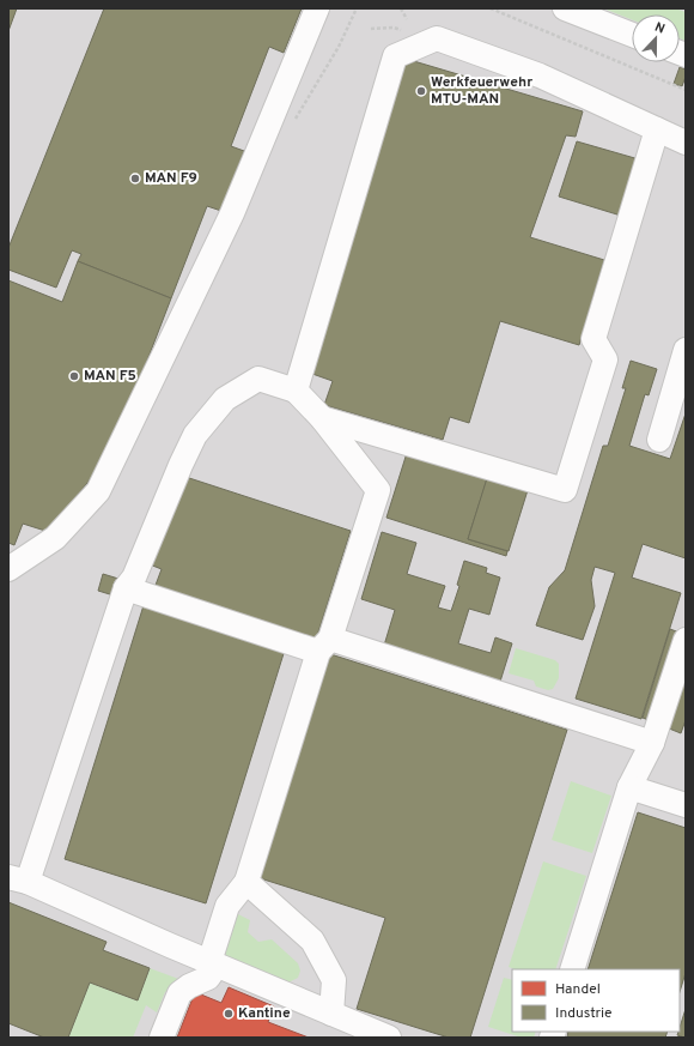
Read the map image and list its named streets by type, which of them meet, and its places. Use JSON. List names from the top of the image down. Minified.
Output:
{"places":["Werkfeuerwehr MTU-MAN","MAN F9","MAN F5","Kantine"],"legend":["Handel","Industrie"],"north":"top"}
